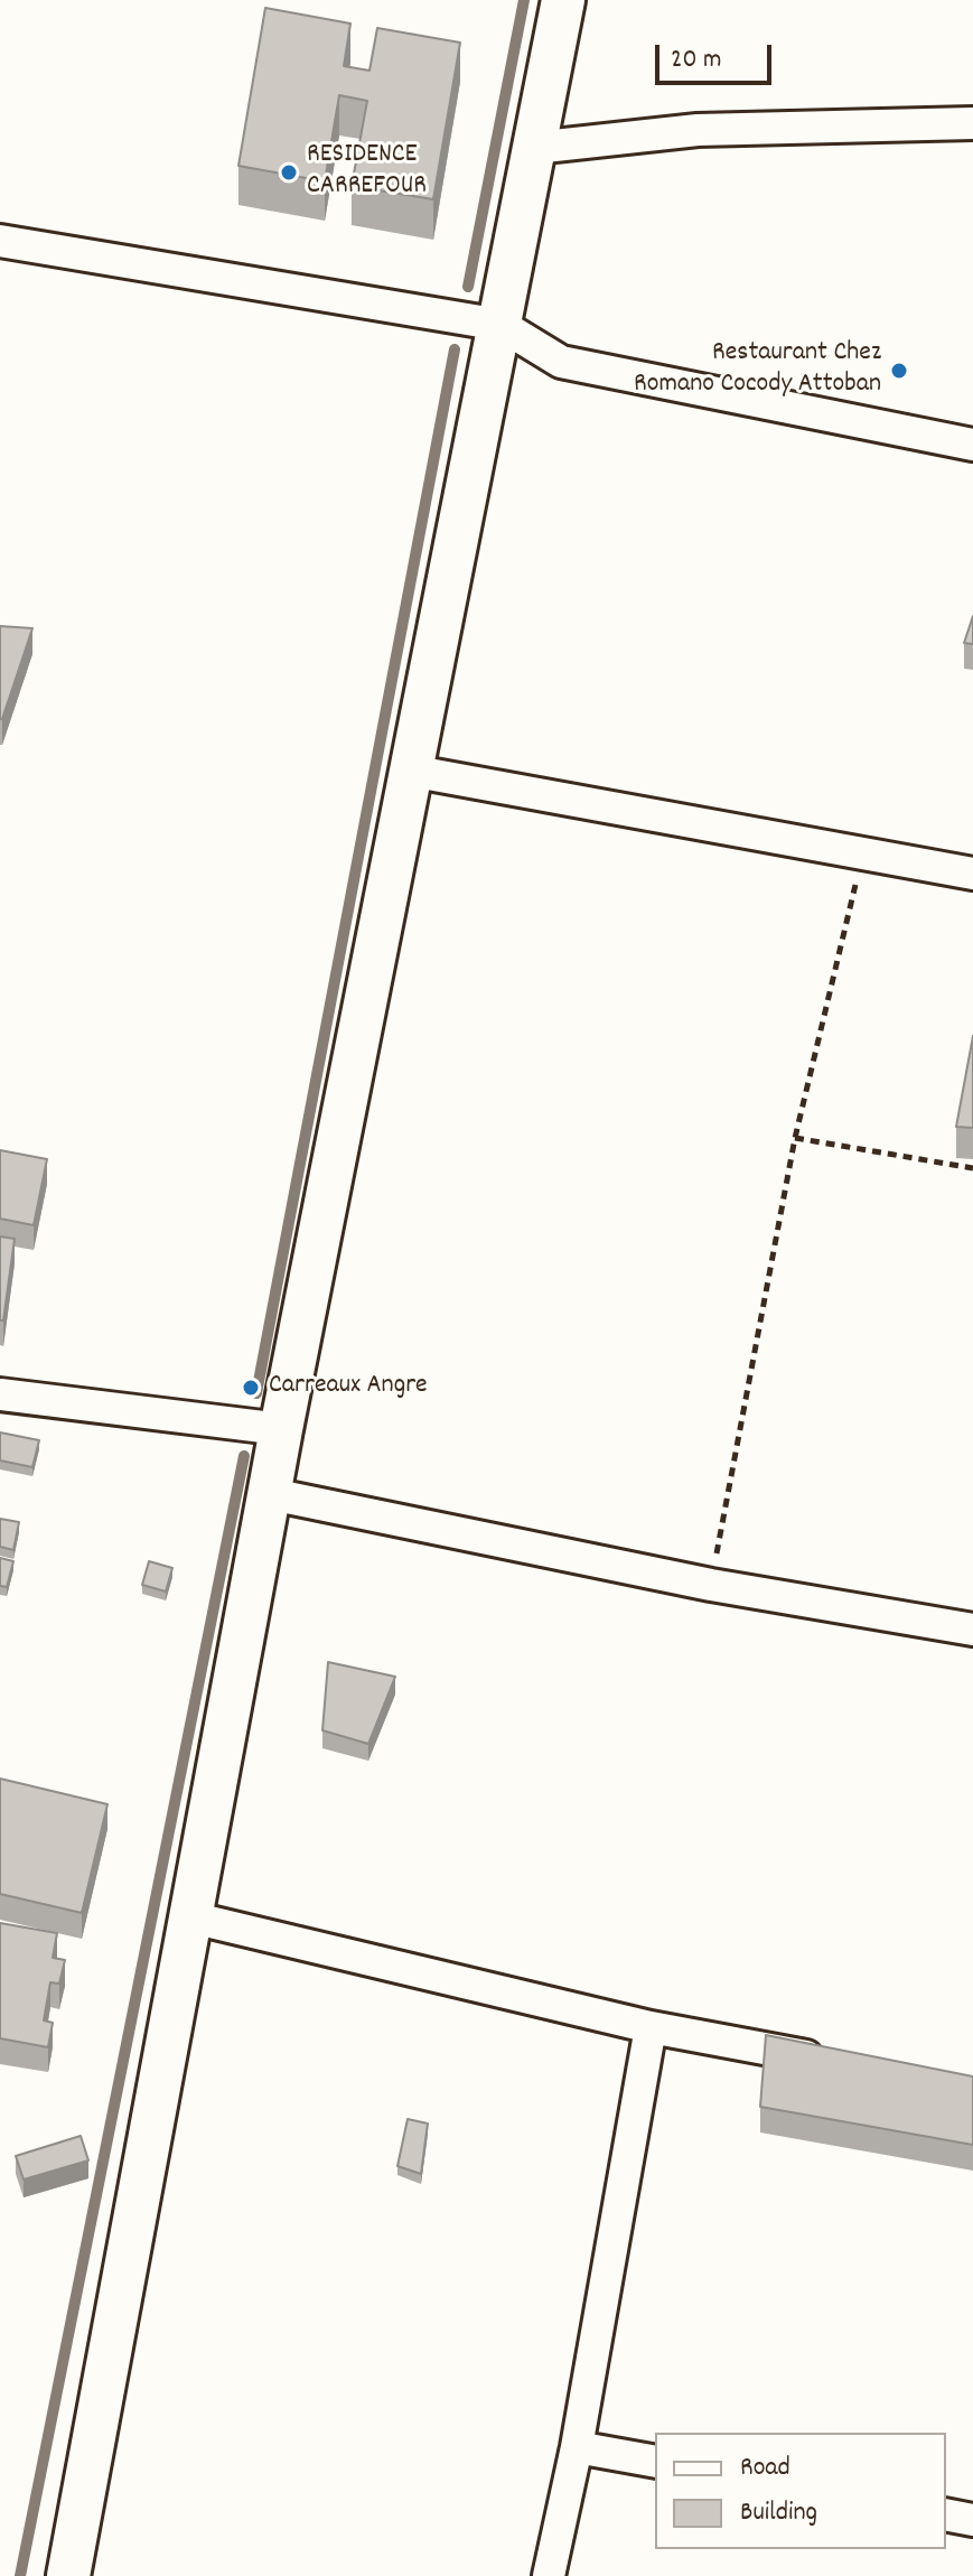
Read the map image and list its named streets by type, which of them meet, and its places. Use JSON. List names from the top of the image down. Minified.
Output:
{"places":["RESIDENCE CARREFOUR","Restaurant Chez Romano Cocody Attoban","Carreaux Angre"],"legend":["Road","Building"],"scale_bar":"20 m"}
